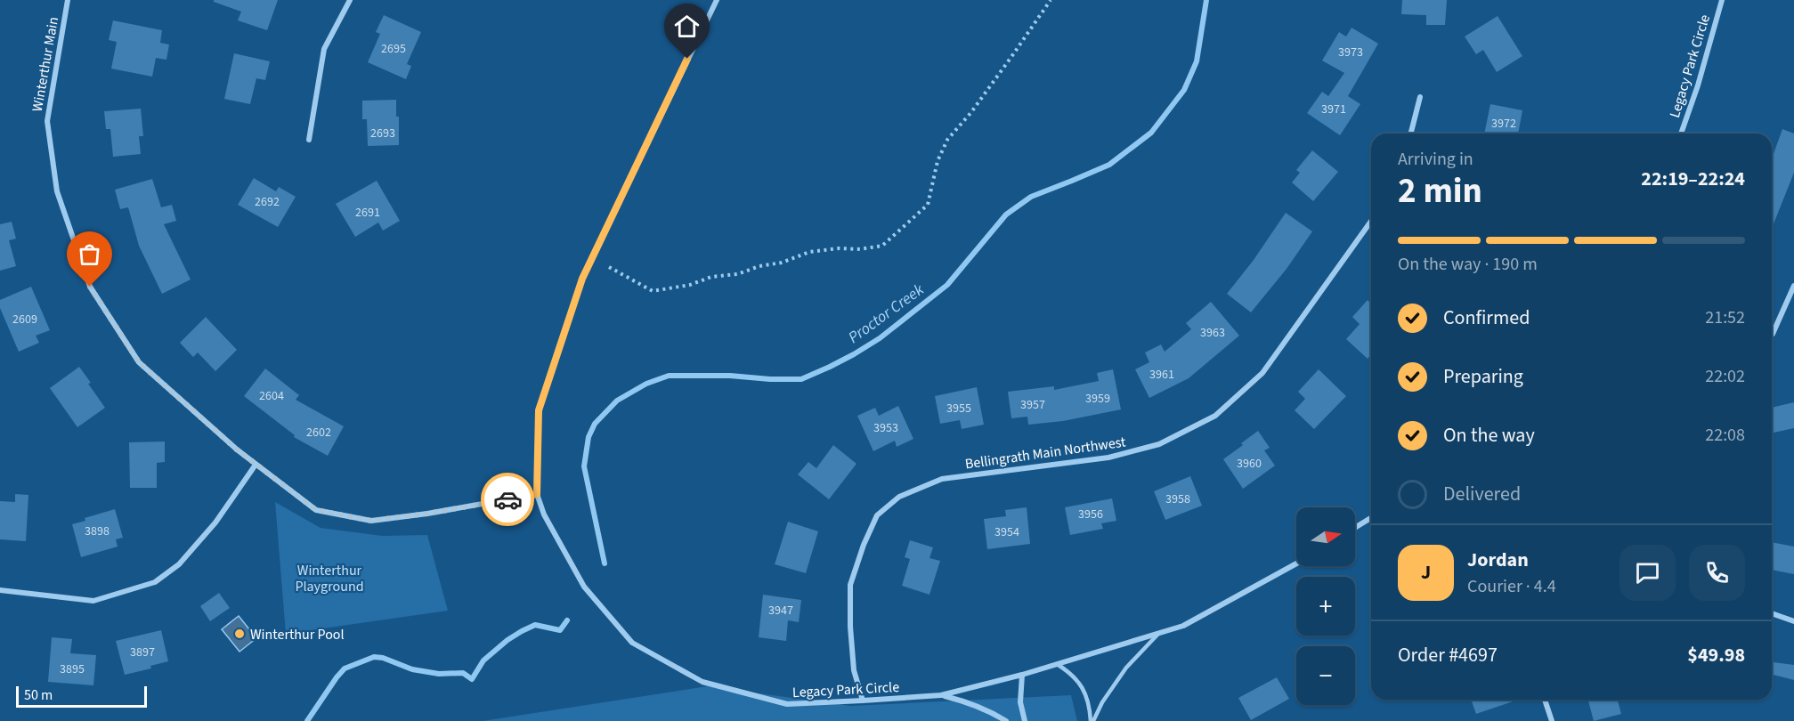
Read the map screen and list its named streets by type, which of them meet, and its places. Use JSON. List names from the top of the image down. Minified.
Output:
{"streets":{"street":["Winterthur Main","Legacy Park Circle","Bellingrath Main Northwest"]},"crossings":[["Winterthur Main","Legacy Park Circle"],["Legacy Park Circle","Bellingrath Main Northwest"]],"water":["Proctor Creek"],"parks":["Winterthur Playground"],"places":["Winterthur Pool"],"house_numbers":["2695","3973","3971","3972","2693","2692","2691","2609","3963","3961","2604","3959","3957","3955","3953","2602","3960","3958","3956","3898","3954","3947","3897","3895"],"scale_bar":"50 m","north":"right","page":{"heading":["2 min","Arriving in","22:19–22:24"],"panel":["Jordan","Courier · 4.4","Order #4697","$49.98"],"bar":"On the way · 190 m","list":[["Confirmed","21:52"],["Preparing","22:02"],["On the way","22:08"],"Delivered"],"map_buttons":["+","−"],"round":"J","scale":"50 m"}}
